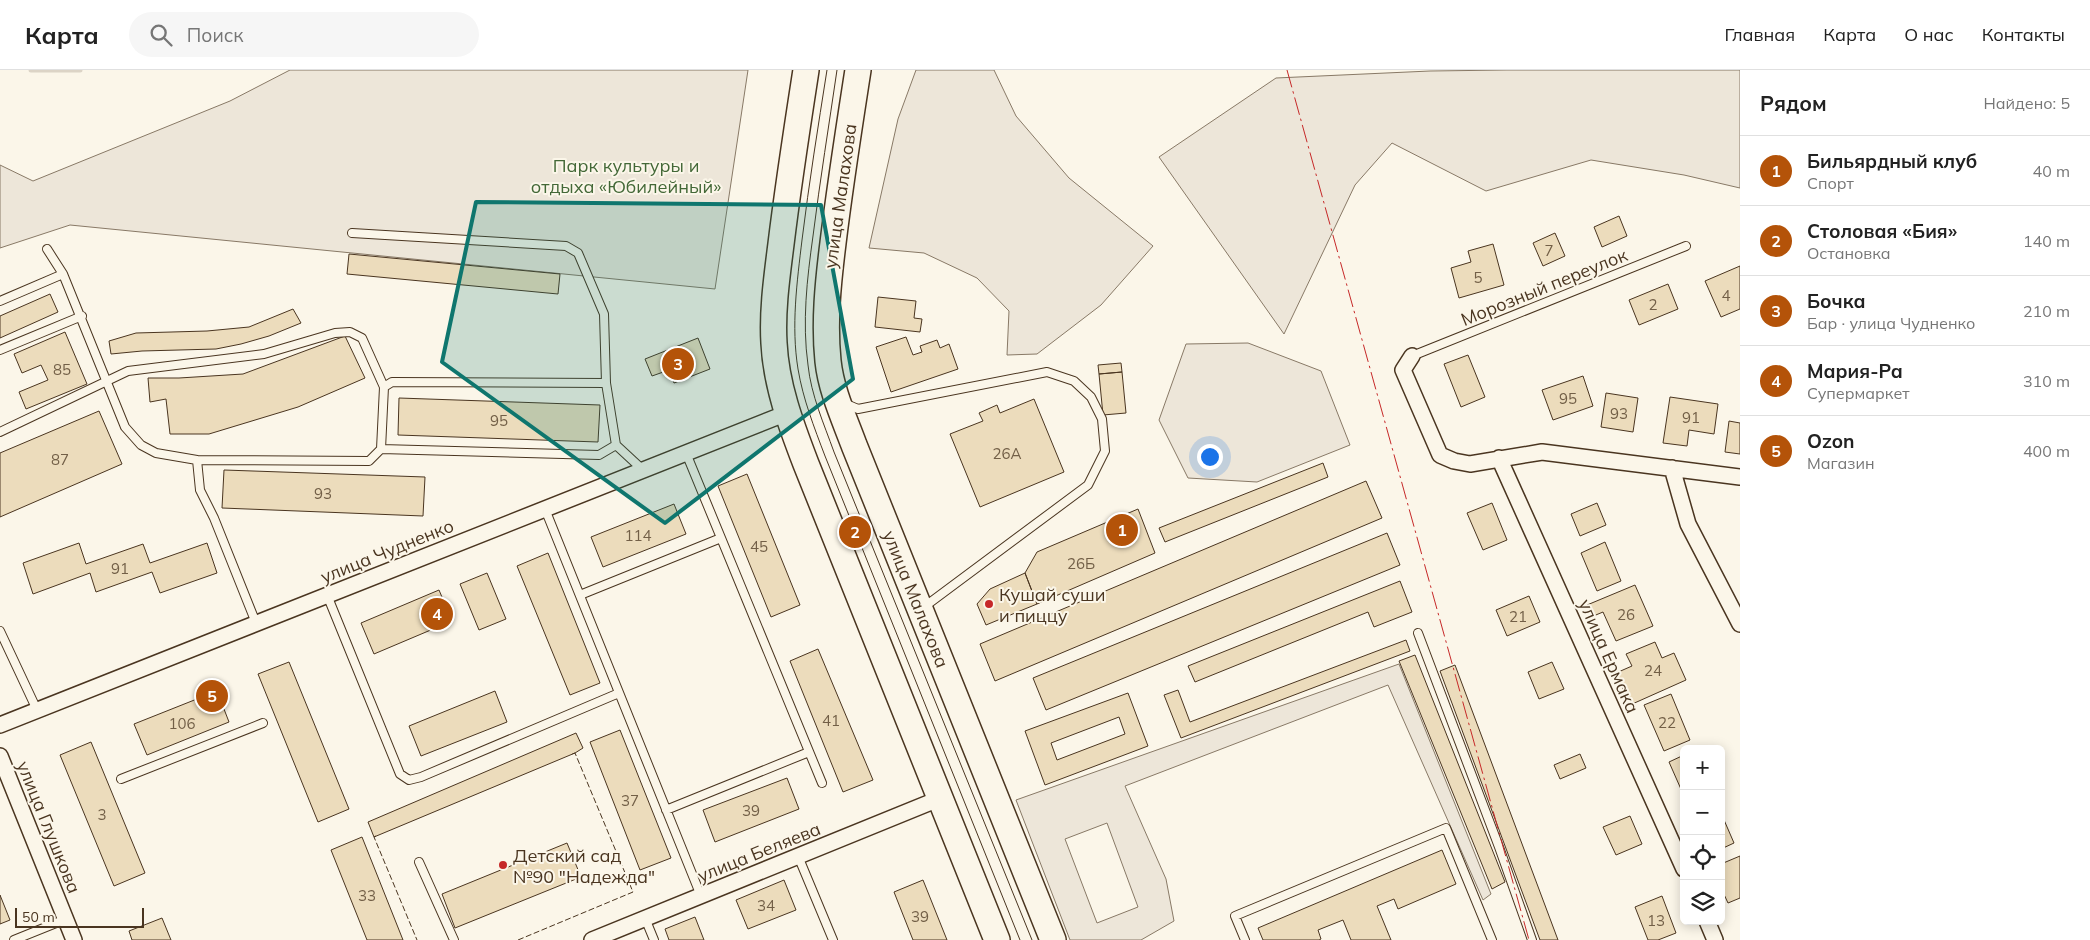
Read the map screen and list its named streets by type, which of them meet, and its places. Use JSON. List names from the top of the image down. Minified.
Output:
{"streets":{"main road":["улица Малахова"],"street":["улица Чудненко","улица Ермака","улица Глушкова","улица Беляева"],"lane":["Морозный переулок"]},"parks":["Парк культуры и отдыха «Юбилейный»"],"places":["Кушай суши и пиццу","Детский сад №90 \"Надежда\""],"house_numbers":["7","5","4","2","85","95","93","91","95","26А","87","93","114","45","26Б","91","26","21","24","41","22","106","37","39","3","33","34","39","13"],"scale_bar":"50 m","page":{"header":"Карта","search":"Поиск","nav":["Главная","Карта","О нас","Контакты"],"heading":["Рядом","Найдено: 5"],"list":[{"mark":"1","name":"Бильярдный клуб","note":"Спорт","value":"40 m"},{"mark":"2","name":"Столовая «Бия»","note":"Остановка","value":"140 m"},{"mark":"3","name":"Бочка","note":"Бар · улица Чудненко","value":"210 m"},{"mark":"4","name":"Мария-Ра","note":"Супермаркет","value":"310 m"},{"mark":"5","name":"Ozon","note":"Магазин","value":"400 m"}],"pins":["3","1","2","4","5"],"map_buttons":["+","−"],"scale":"50 m"}}
